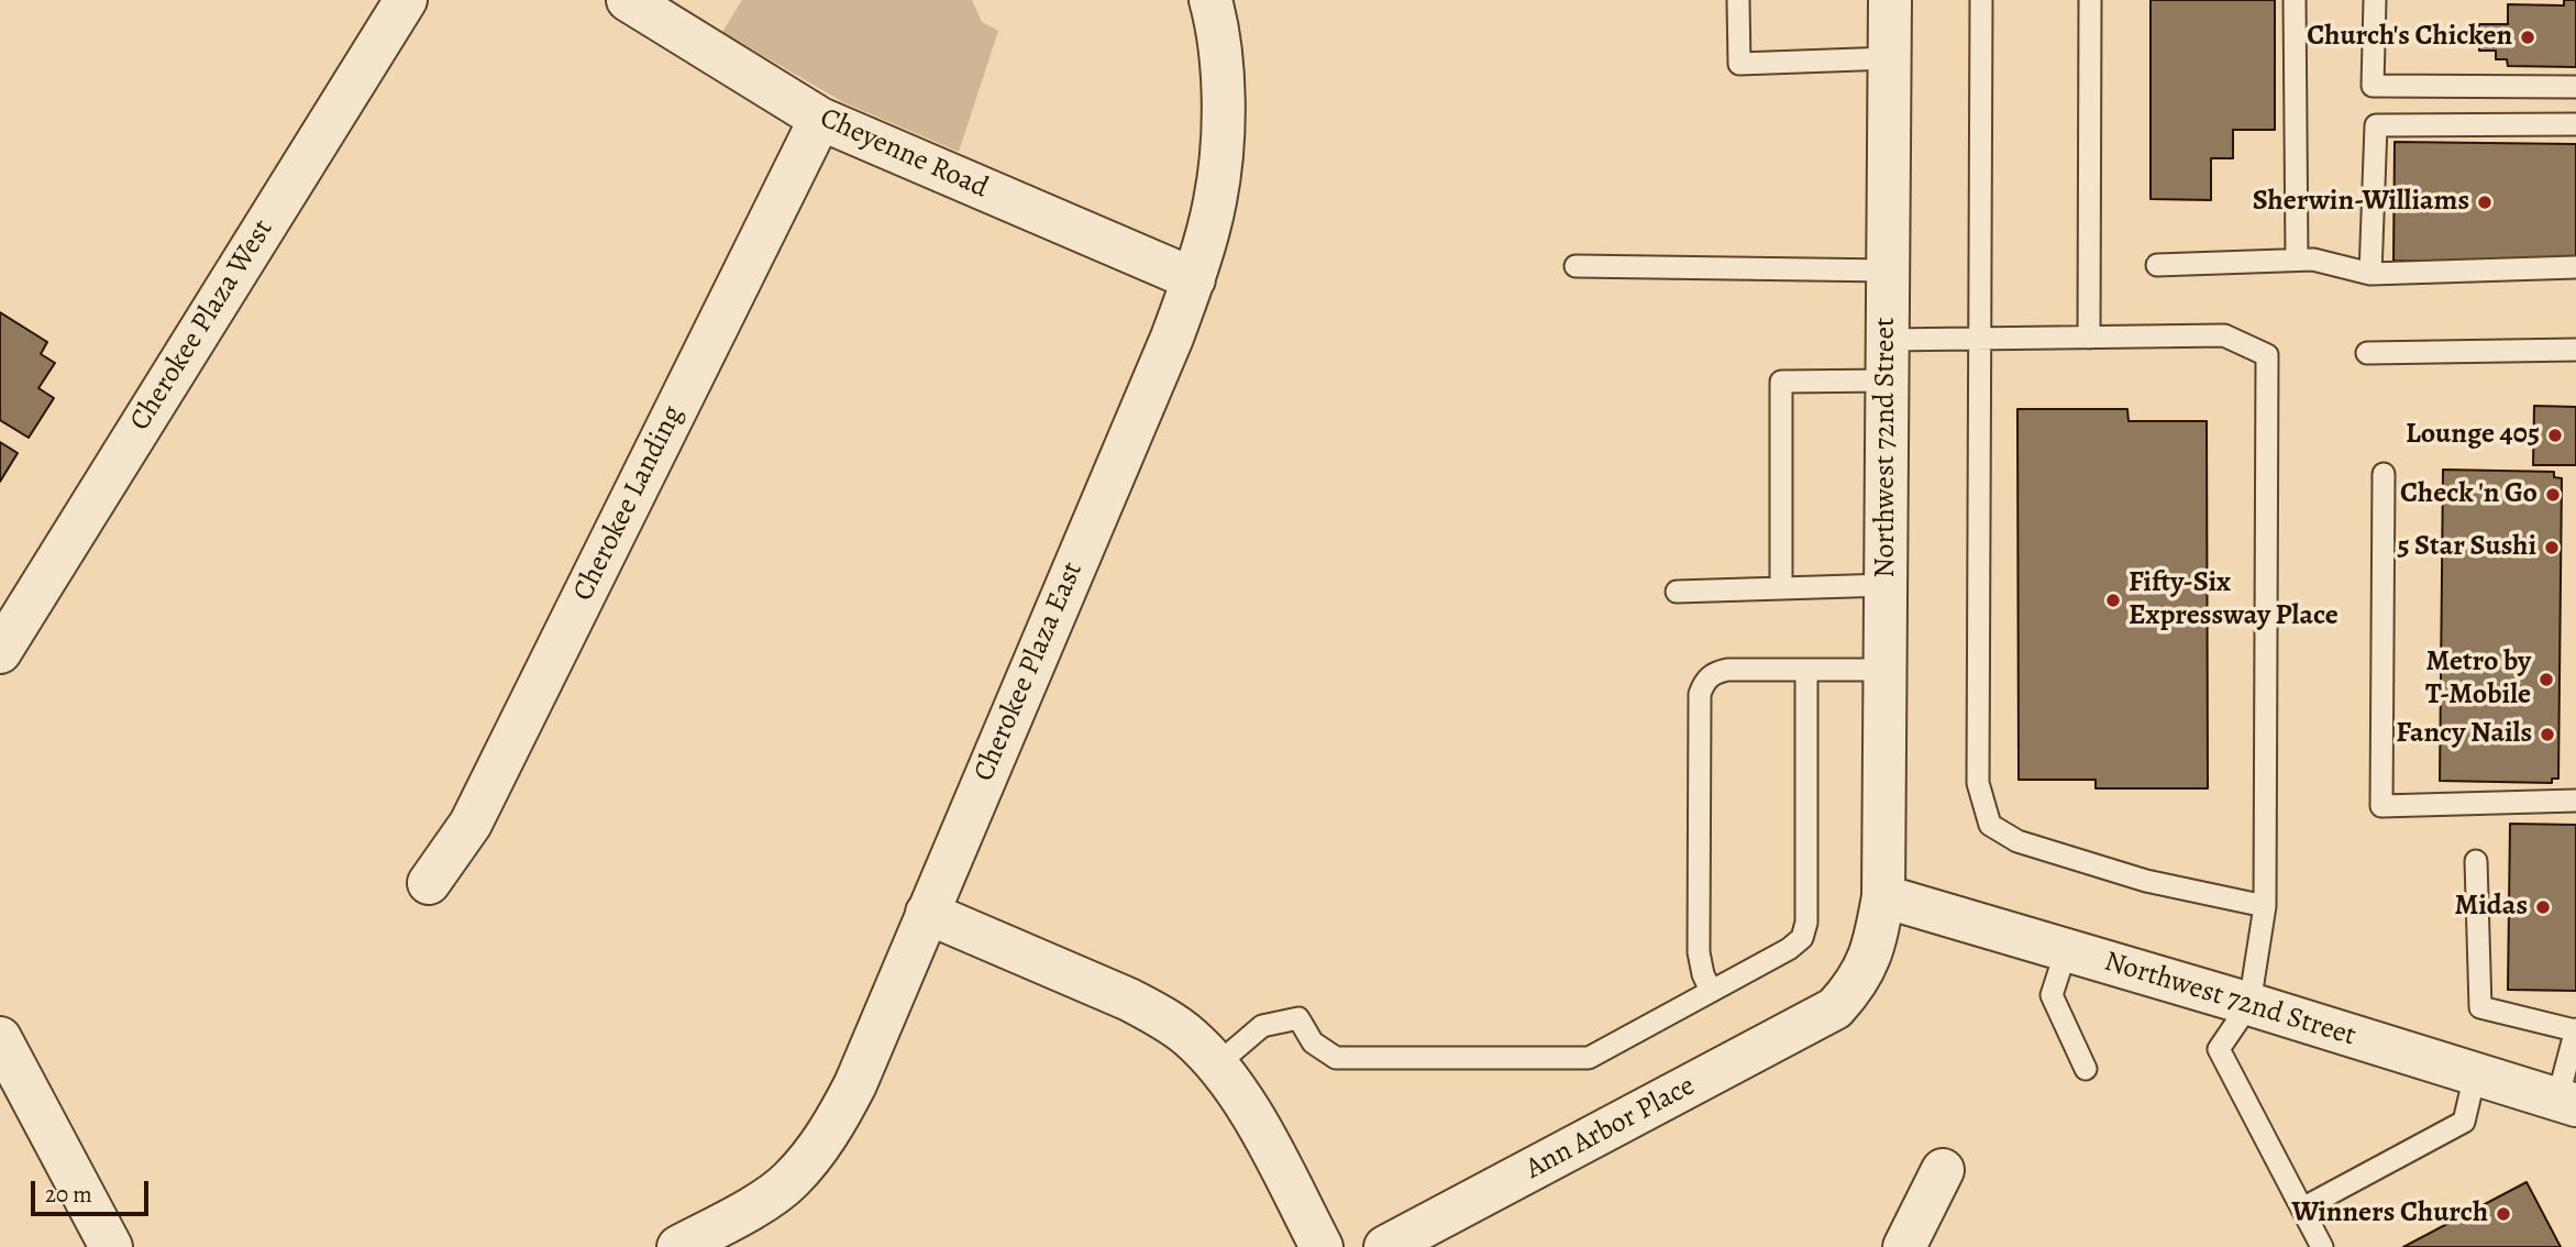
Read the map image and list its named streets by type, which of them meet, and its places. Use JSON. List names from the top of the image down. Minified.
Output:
{"streets":{"street":["Cheyenne Road","Cherokee Plaza West","Northwest 72nd Street","Cherokee Landing","Cherokee Plaza East","Ann Arbor Place"]},"crossings":[["Cheyenne Road","Cherokee Landing"],["Cheyenne Road","Cherokee Plaza East"],["Northwest 72nd Street","Ann Arbor Place"]],"places":["Church's Chicken","Sherwin-Williams","Lounge 405","Check 'n Go","5 Star Sushi","Fifty-Six Expressway Place","Metro by T-Mobile","Fancy Nails","Midas","Winners Church"],"scale_bar":"20 m"}
